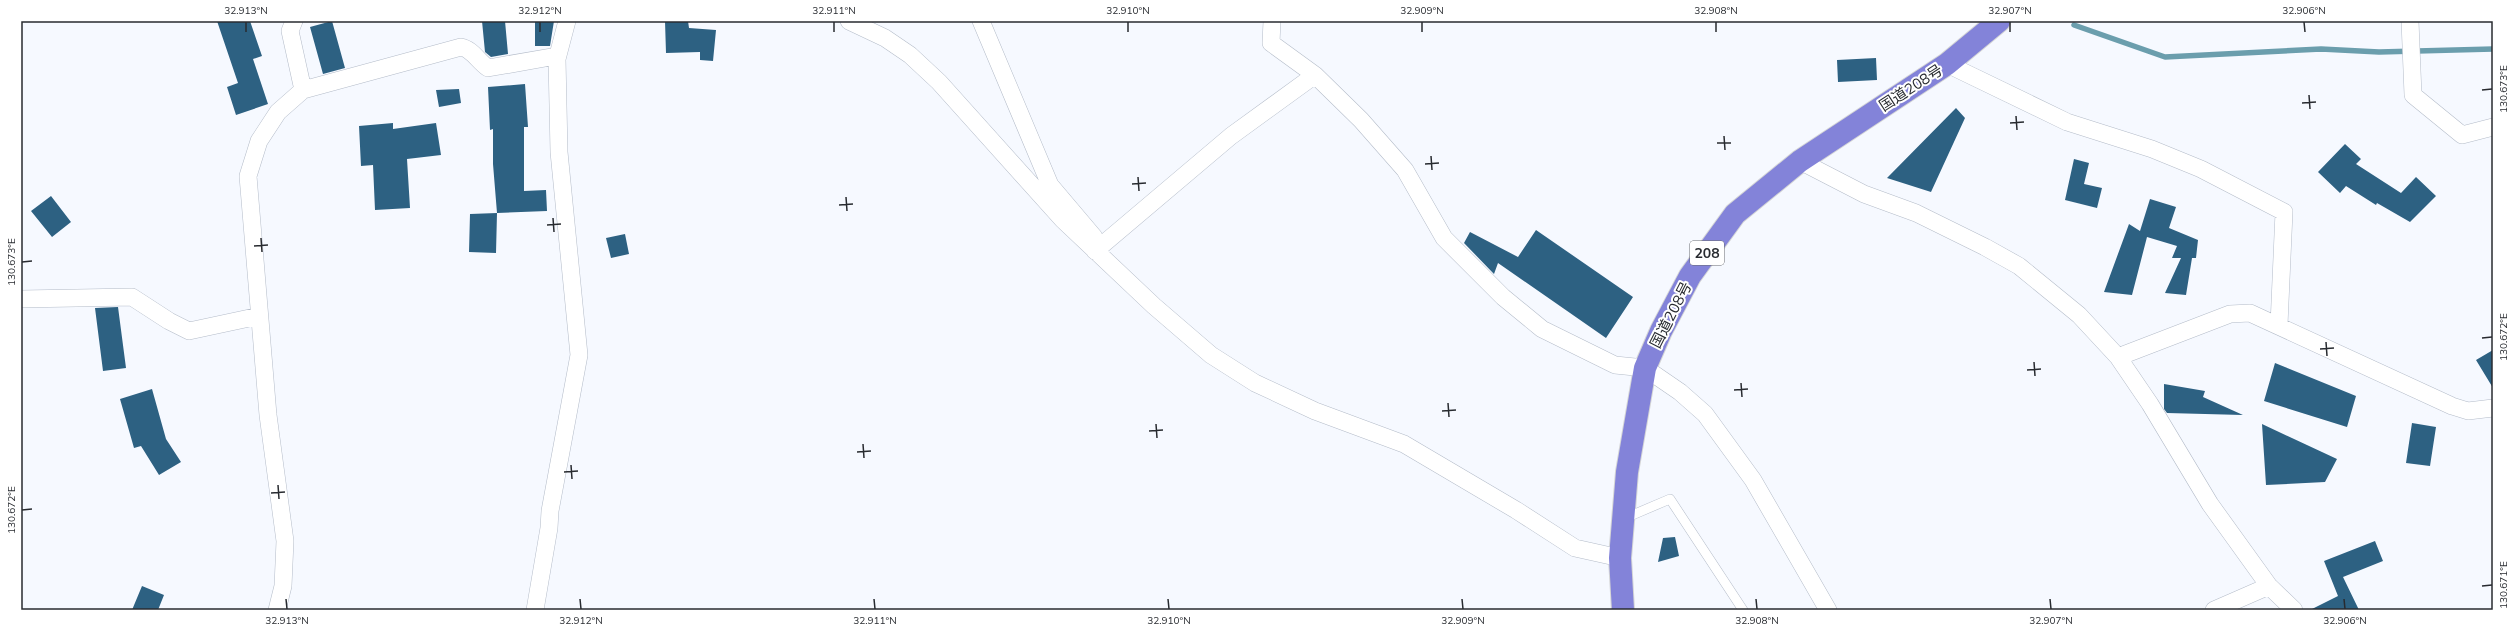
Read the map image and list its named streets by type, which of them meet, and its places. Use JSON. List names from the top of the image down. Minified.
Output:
{"streets":{"highway":["国道208号","208"]},"coordinates":["32.913°N","32.912°N","32.911°N","32.910°N","32.909°N","32.908°N","32.907°N","32.906°N","130.673°E","130.672°E","130.671°E"]}
